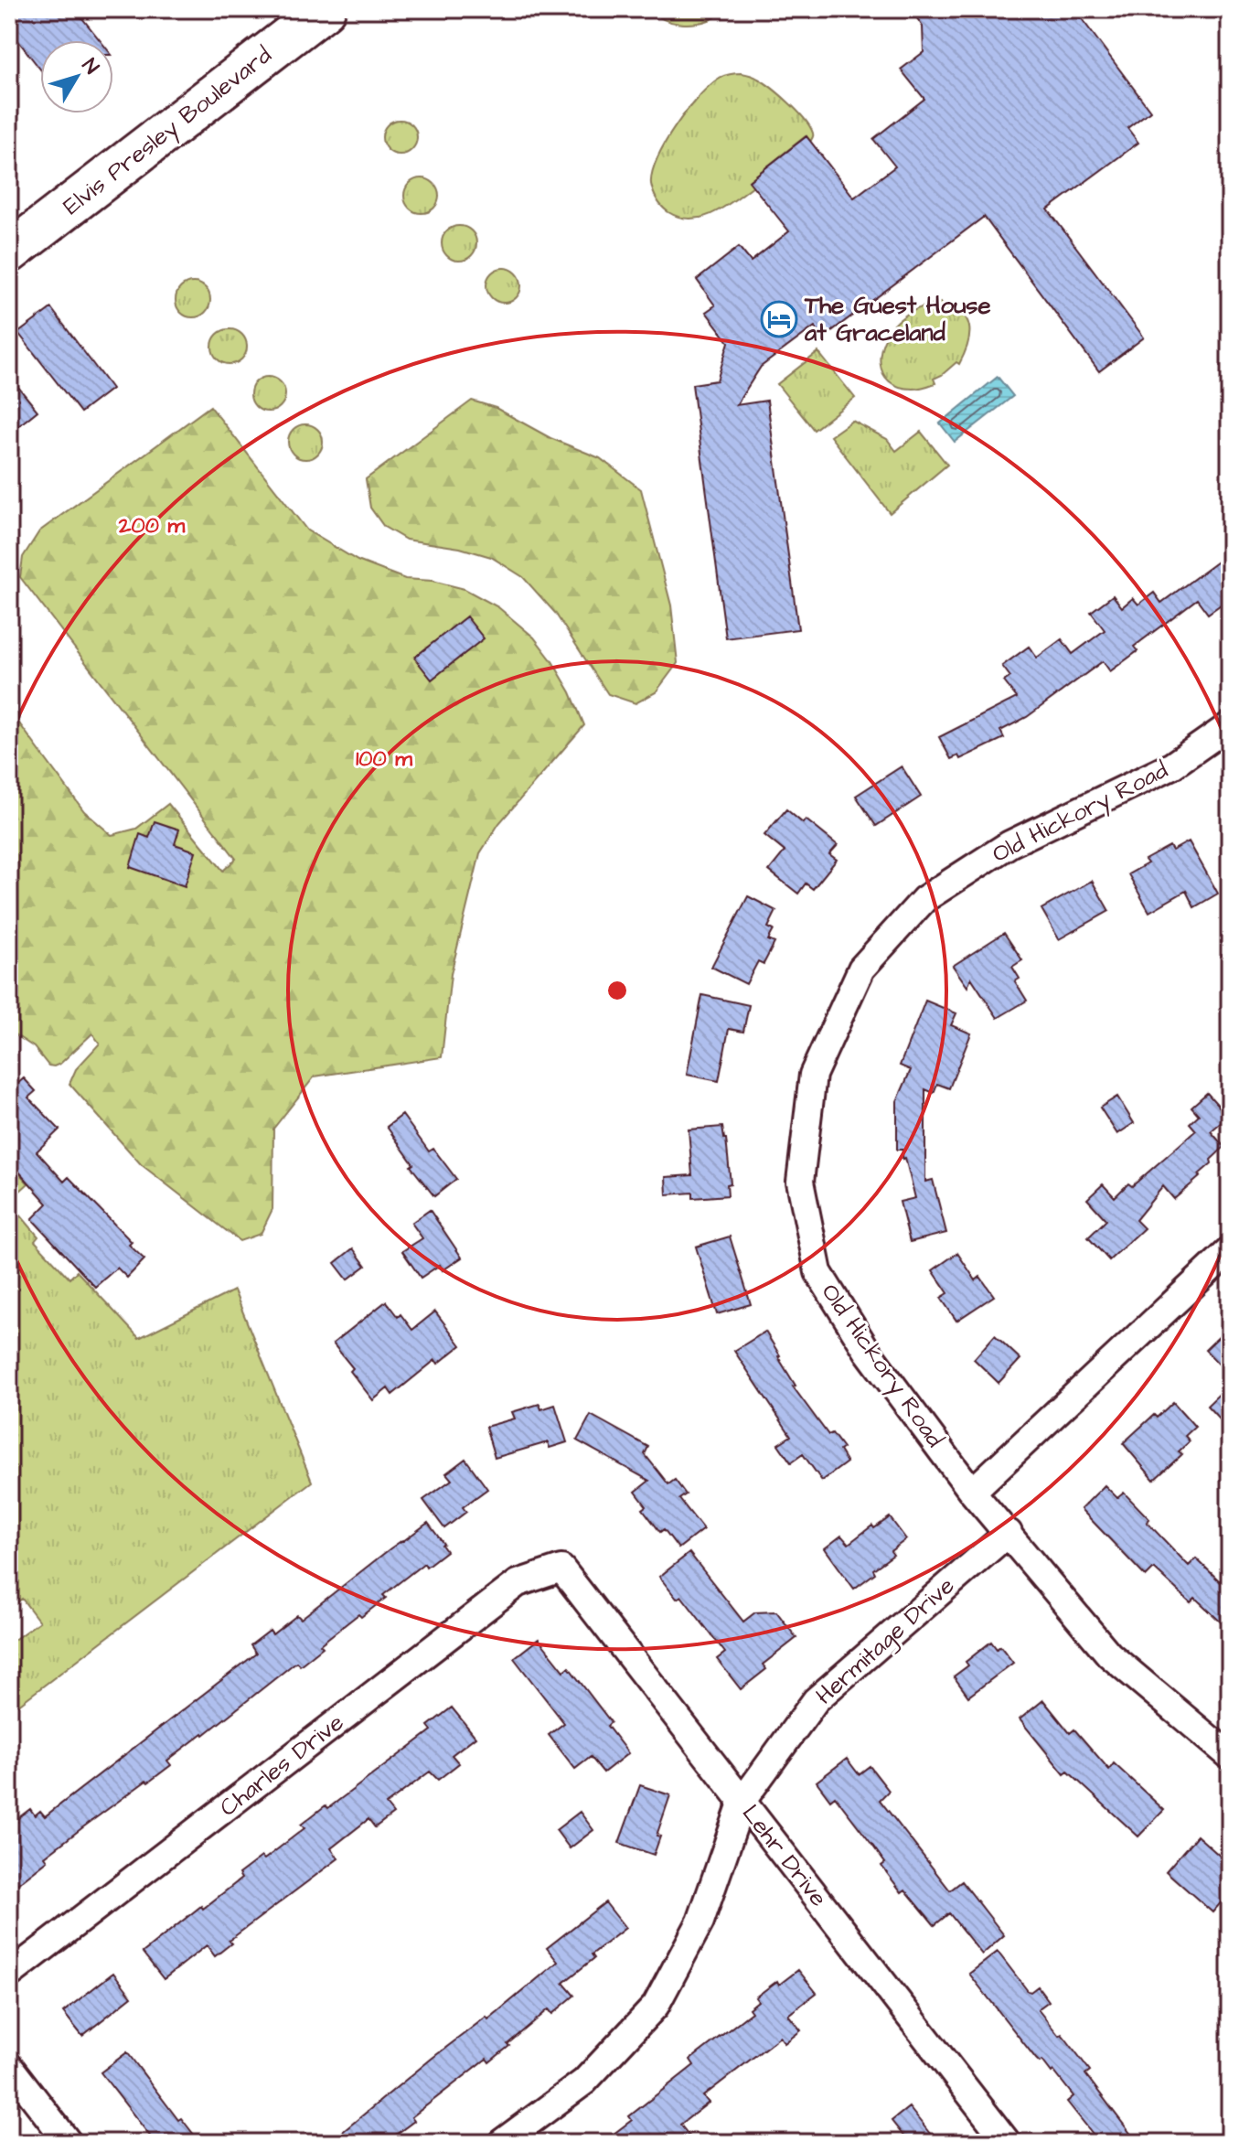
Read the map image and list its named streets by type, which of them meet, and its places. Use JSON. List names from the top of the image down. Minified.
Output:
{"streets":{"main road":["Elvis Presley Boulevard"],"street":["Old Hickory Road","Hermitage Drive","Charles Drive","Lehr Drive"]},"crossings":[["Old Hickory Road","Hermitage Drive"],["Hermitage Drive","Lehr Drive"],["Charles Drive","Lehr Drive"]],"places":{"hotel":["The Guest House at Graceland"]},"north":"top right","rings":["200 m","100 m"]}
